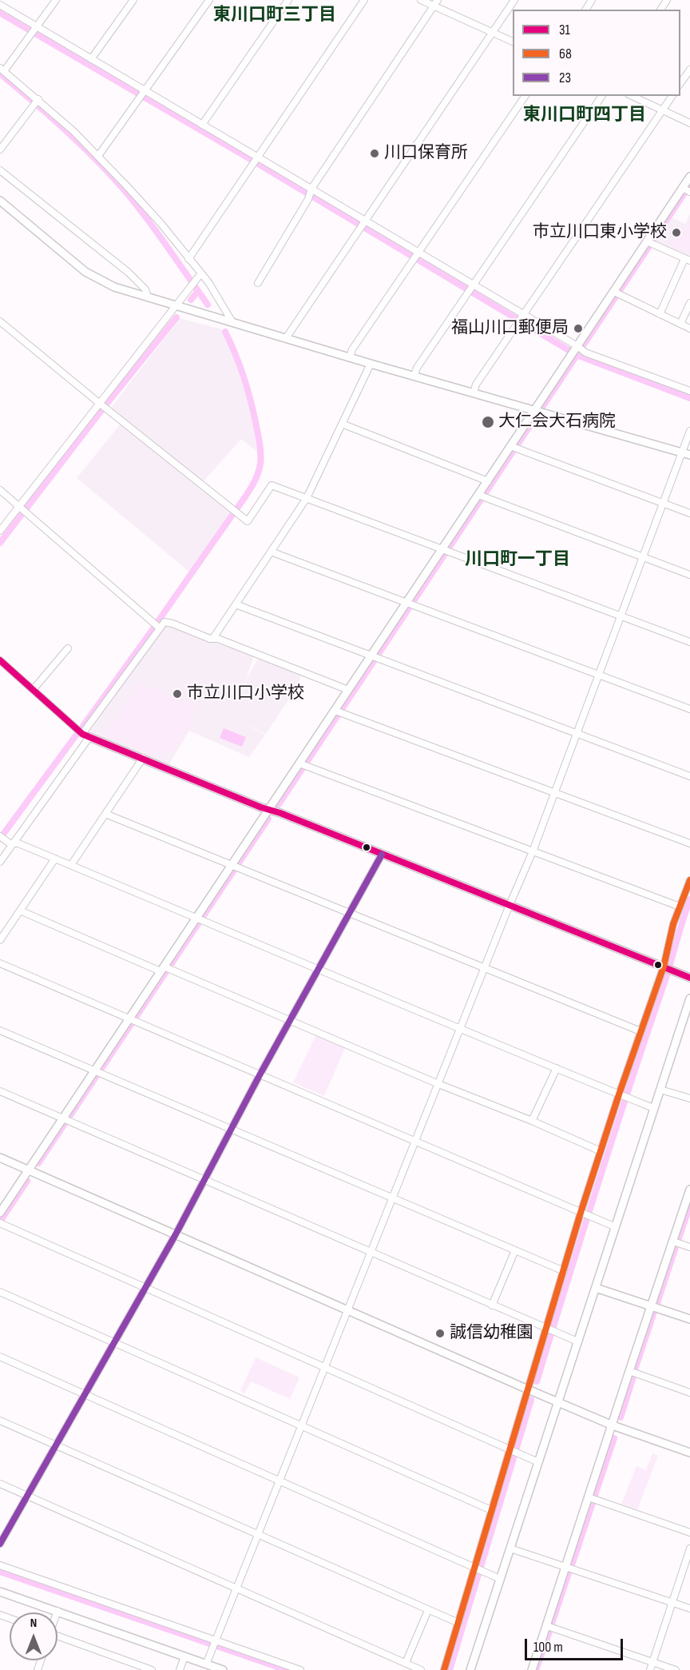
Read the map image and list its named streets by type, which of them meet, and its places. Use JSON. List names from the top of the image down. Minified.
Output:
{"districts":["東川口町三丁目","東川口町四丁目","川口町一丁目"],"places":["川口保育所","市立川口東小学校","福山川口郵便局","大仁会大石病院","市立川口小学校","誠信幼稚園"],"lines":["transit line 31","transit line 23","transit line 68"],"legend":["31","68","23"],"scale_bar":"100 m","north":"top"}
